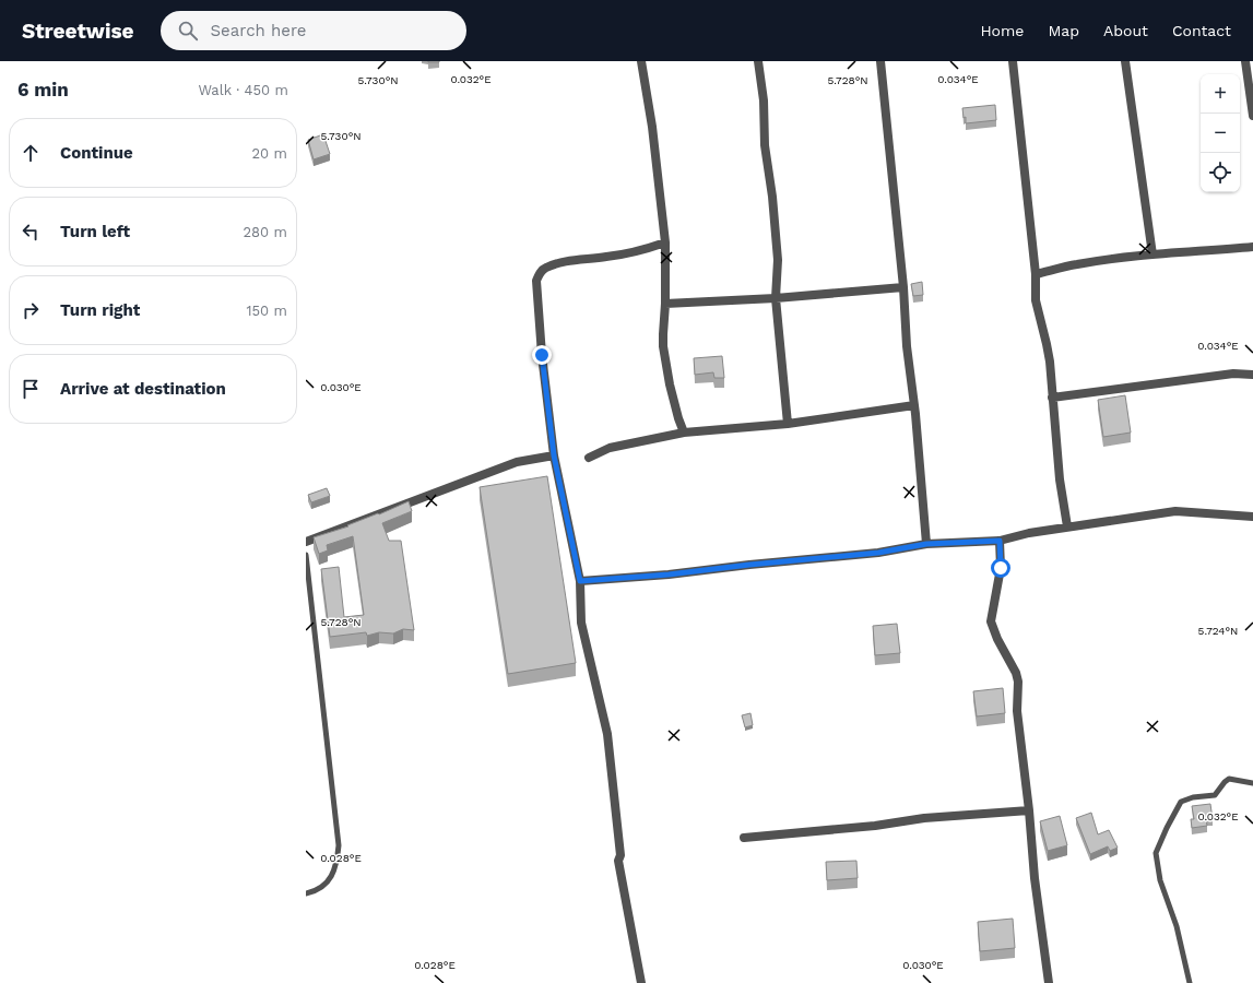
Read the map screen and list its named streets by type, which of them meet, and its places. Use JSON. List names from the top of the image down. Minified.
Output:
{"page":{"header":"Streetwise","search":"Search here","nav":["Home","Map","About","Contact"],"heading":["6 min","Walk · 450 m"],"map_buttons":["+","−"],"list":[["Continue","20 m"],["Turn left","280 m"],["Turn right","150 m"],"Arrive at destination"]},"coordinates":["0.032°E","0.034°E","5.730°N","5.728°N","0.030°E","5.724°N","0.028°E"]}
